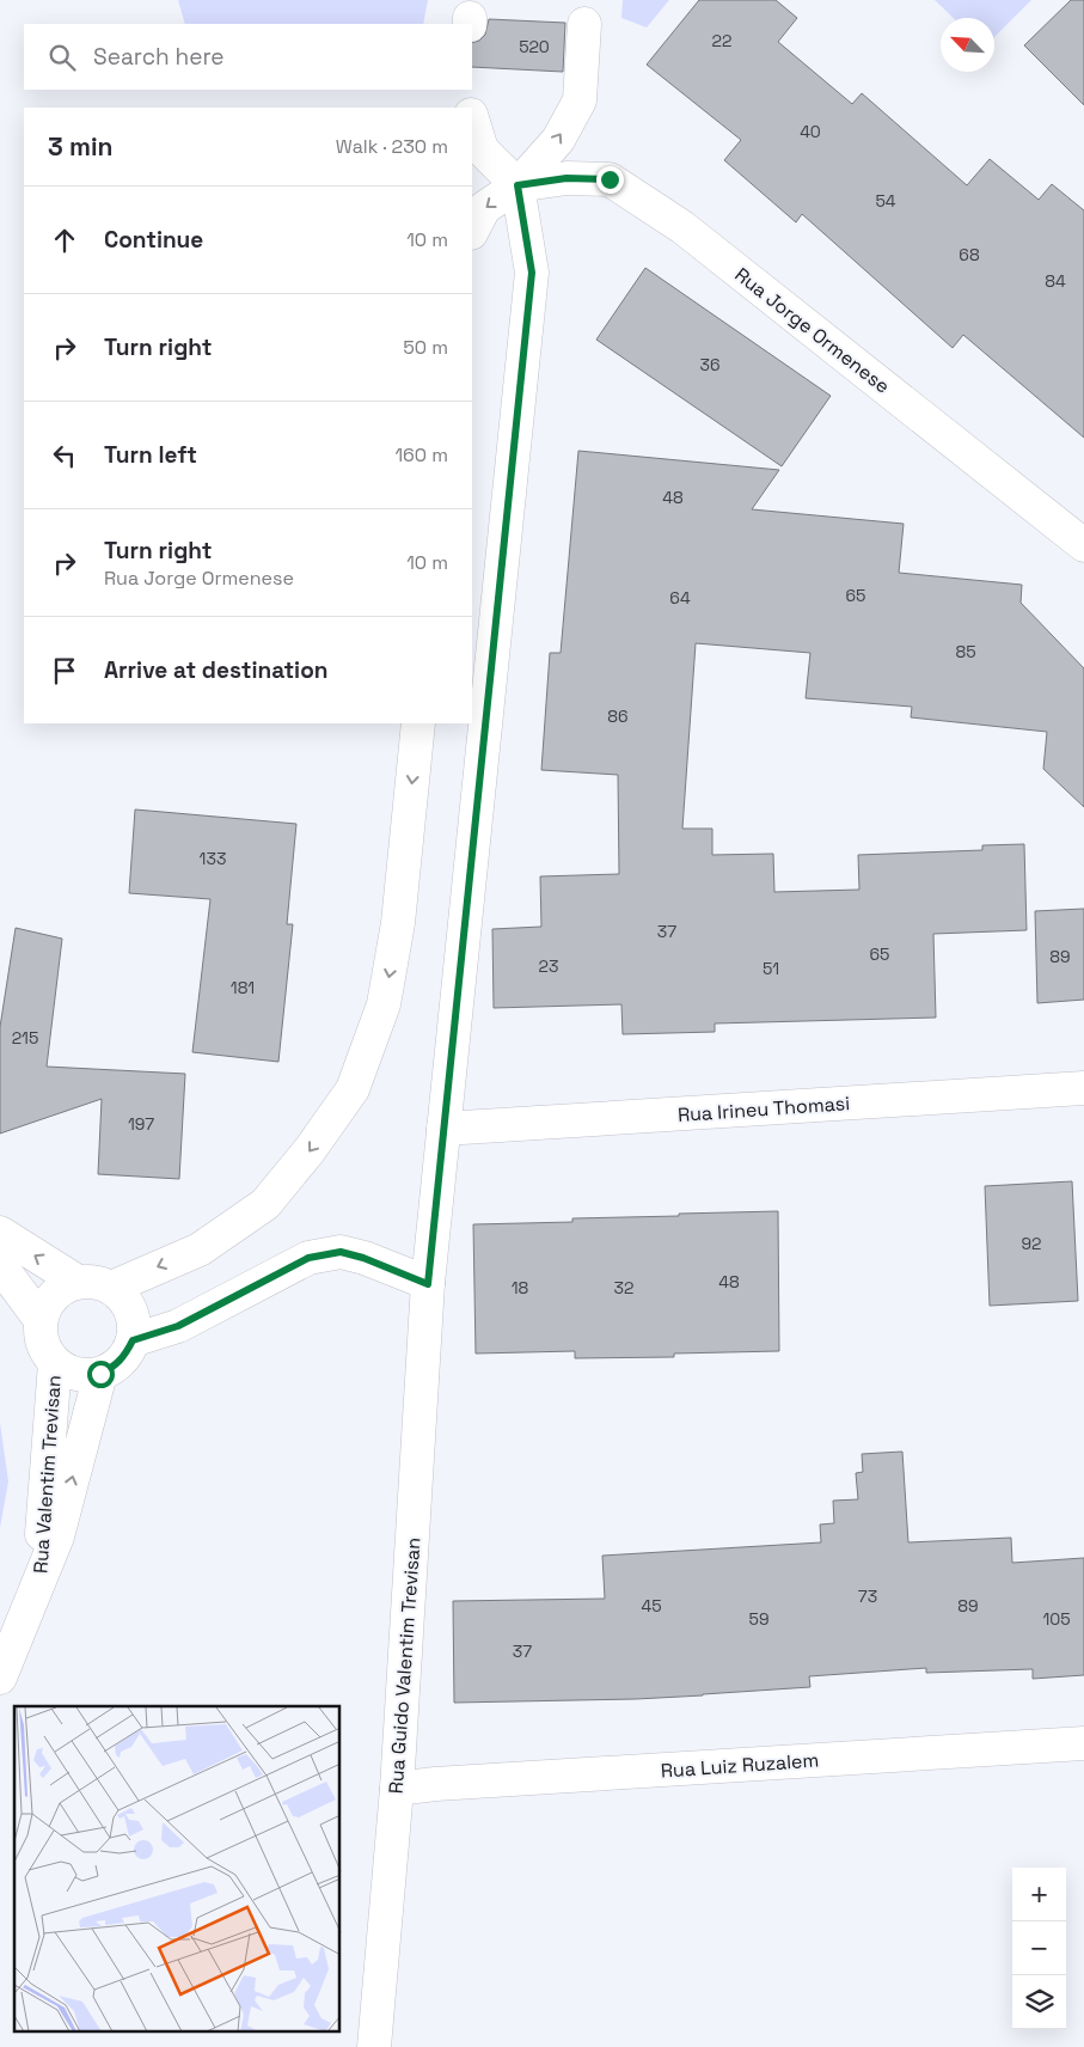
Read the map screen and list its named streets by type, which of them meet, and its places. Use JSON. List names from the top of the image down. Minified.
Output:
{"streets":{"street":["Rua Jorge Ormenese","Rua Irineu Thomasi","Rua Valentim Trevisan","Rua Guido Valentim Trevisan","Rua Luiz Ruzalem"]},"crossings":[["Rua Jorge Ormenese","Rua Guido Valentim Trevisan"],["Rua Irineu Thomasi","Rua Guido Valentim Trevisan"],["Rua Guido Valentim Trevisan","Rua Luiz Ruzalem"]],"house_numbers":["22","520","40","54","68","84","36","48","65","64","85","86","133","37","65","89","23","51","181","215","197","92","48","18","32","73","45","89","59","105","37"],"north":"top left","page":{"search":"Search here","heading":["3 min","Walk · 230 m"],"list":[["Continue","10 m"],["Turn right","50 m"],["Turn left","160 m"],["Turn right","Rua Jorge Ormenese","10 m"],"Arrive at destination"],"map_buttons":["+","−"]}}
